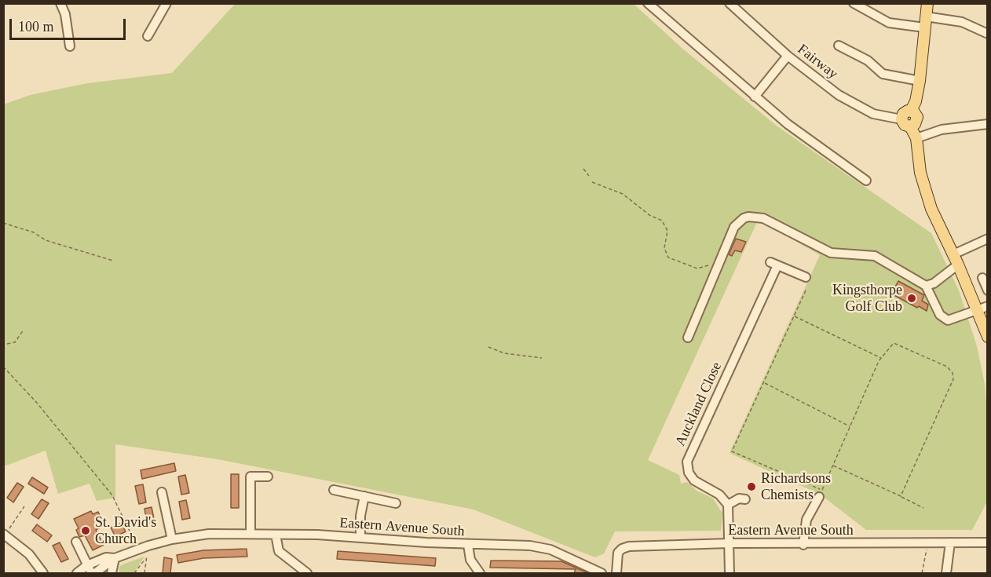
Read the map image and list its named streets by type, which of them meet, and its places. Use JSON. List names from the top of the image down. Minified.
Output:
{"streets":{"street":["Fairway","Auckland Close","Eastern Avenue South"]},"places":["Kingsthorpe Golf Club","Richardsons Chemists","St. David's Church"],"scale_bar":"100 m"}
